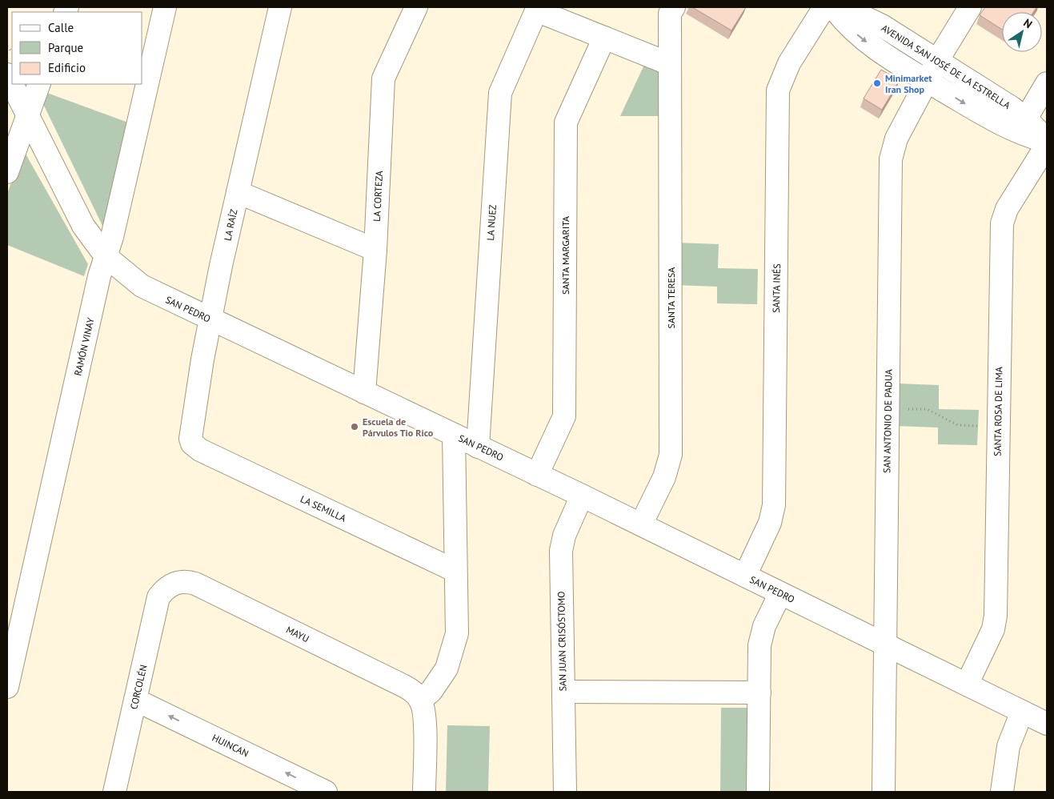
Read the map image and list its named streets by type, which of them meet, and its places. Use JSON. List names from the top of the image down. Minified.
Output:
{"streets":{"street":["AVENIDA SAN JOSÉ DE LA ESTRELLA","LA CORTEZA","LA NUEZ","LA RAÍZ","SANTA MARGARITA","SANTA INÉS","SANTA TERESA","SAN PEDRO","RAMÓN VINAY","SANTA ROSA DE LIMA","SAN ANTONIO DE PADUA","LA SEMILLA","MAYU","SAN JUAN CRISÓSTOMO","CORCOLÉN","HUINCAN"]},"crossings":[["AVENIDA SAN JOSÉ DE LA ESTRELLA","SANTA INÉS"],["AVENIDA SAN JOSÉ DE LA ESTRELLA","SANTA ROSA DE LIMA"],["AVENIDA SAN JOSÉ DE LA ESTRELLA","SAN ANTONIO DE PADUA"],["LA CORTEZA","SAN PEDRO"],["LA NUEZ","SAN PEDRO"],["LA RAÍZ","SAN PEDRO"],["LA RAÍZ","LA SEMILLA"],["SANTA MARGARITA","SAN PEDRO"],["SANTA INÉS","SAN PEDRO"],["SANTA TERESA","SAN PEDRO"],["SAN PEDRO","RAMÓN VINAY"],["SAN PEDRO","SANTA ROSA DE LIMA"],["SAN PEDRO","SAN ANTONIO DE PADUA"],["SAN PEDRO","SAN JUAN CRISÓSTOMO"],["MAYU","CORCOLÉN"],["CORCOLÉN","HUINCAN"]],"one_way":["HUINCAN"],"places":["Minimarket Iran Shop","Escuela de Párvulos Tio Rico"],"legend":["Calle","Parque","Edificio"],"north":"top right"}
